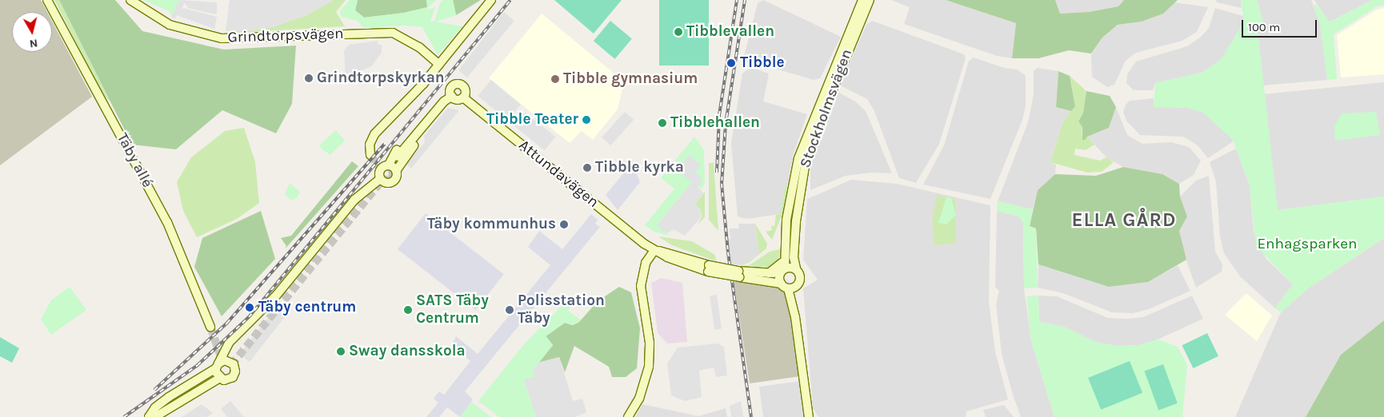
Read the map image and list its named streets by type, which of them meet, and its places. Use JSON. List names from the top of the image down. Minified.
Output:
{"streets":{"street":["Grindtorpsvägen","Stockholmsvägen","Täby allé","Attundavägen"]},"crossings":[["Stockholmsvägen","Attundavägen"]],"districts":["ELLA GÅRD"],"parks":["Enhagsparken"],"places":["Tibblevallen","Tibble","Grindtorpskyrkan","Tibble gymnasium","Tibble Teater","Tibblehallen","Tibble kyrka","Täby kommunhus","Täby centrum","SATS Täby Centrum","Polisstation Täby","Sway dansskola"],"scale_bar":"100 m","north":"bottom"}
